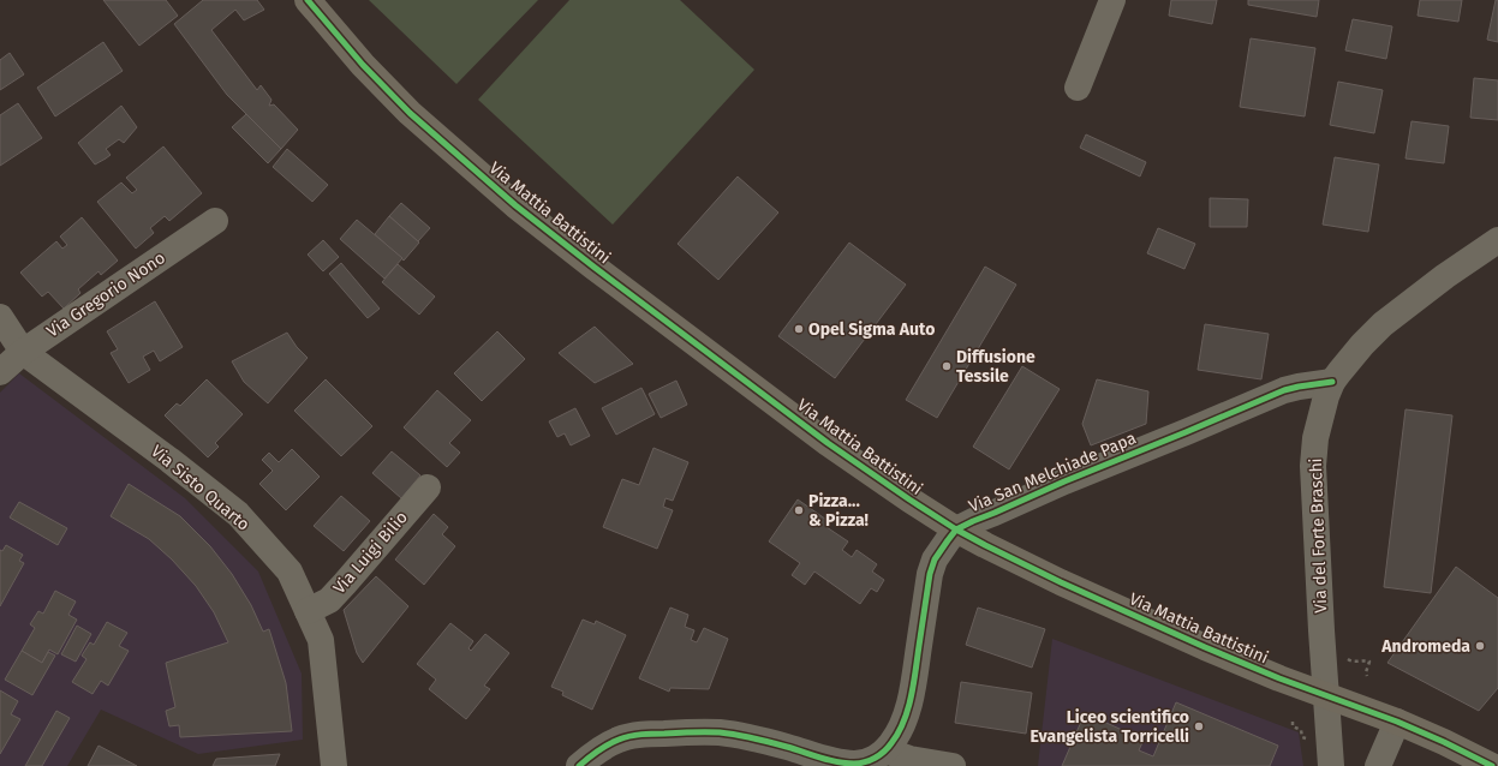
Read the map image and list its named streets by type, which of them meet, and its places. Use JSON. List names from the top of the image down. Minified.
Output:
{"streets":{"main road":["Via Mattia Battistini"],"street":["Via Gregorio Nono","Via San Melchiade Papa","Via Sisto Quarto","Via del Forte Braschi","Via Luigi Bilio"]},"crossings":[["Via Mattia Battistini","Via San Melchiade Papa"],["Via Mattia Battistini","Via del Forte Braschi"],["Via Gregorio Nono","Via Sisto Quarto"],["Via San Melchiade Papa","Via del Forte Braschi"],["Via Sisto Quarto","Via Luigi Bilio"]],"places":["Opel Sigma Auto","Diffusione Tessile","Pizza... & Pizza!","Andromeda","Liceo scientifico Evangelista Torricelli"]}
